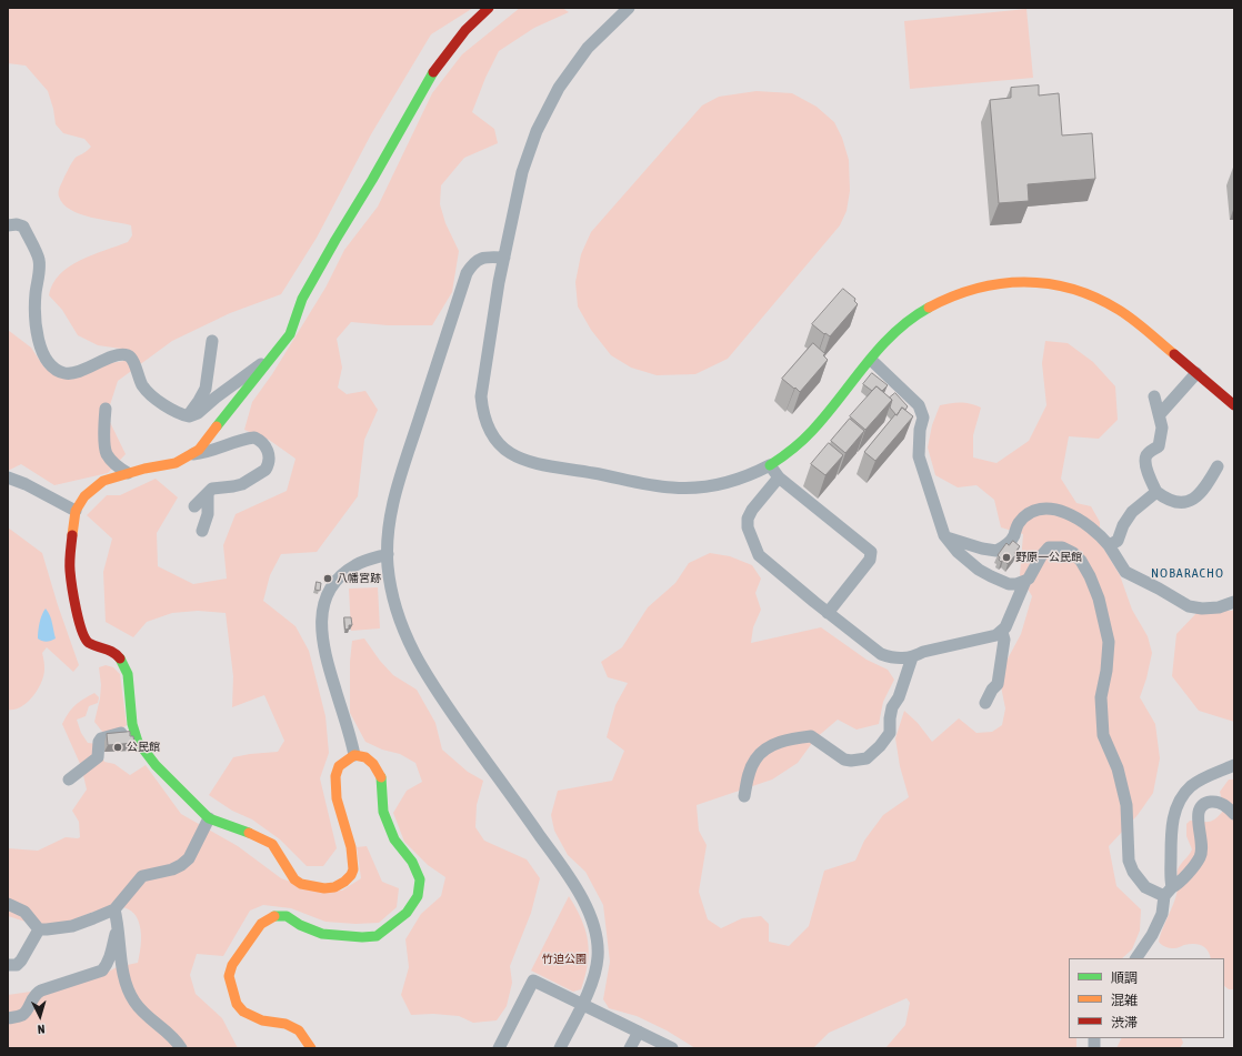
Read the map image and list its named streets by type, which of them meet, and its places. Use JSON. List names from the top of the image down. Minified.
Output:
{"districts":["NOBARACHO"],"parks":["竹迫公園"],"places":["野原一公民館","八幡宮跡","公民館"],"legend":["順調","混雑","渋滞"],"north":"bottom"}
